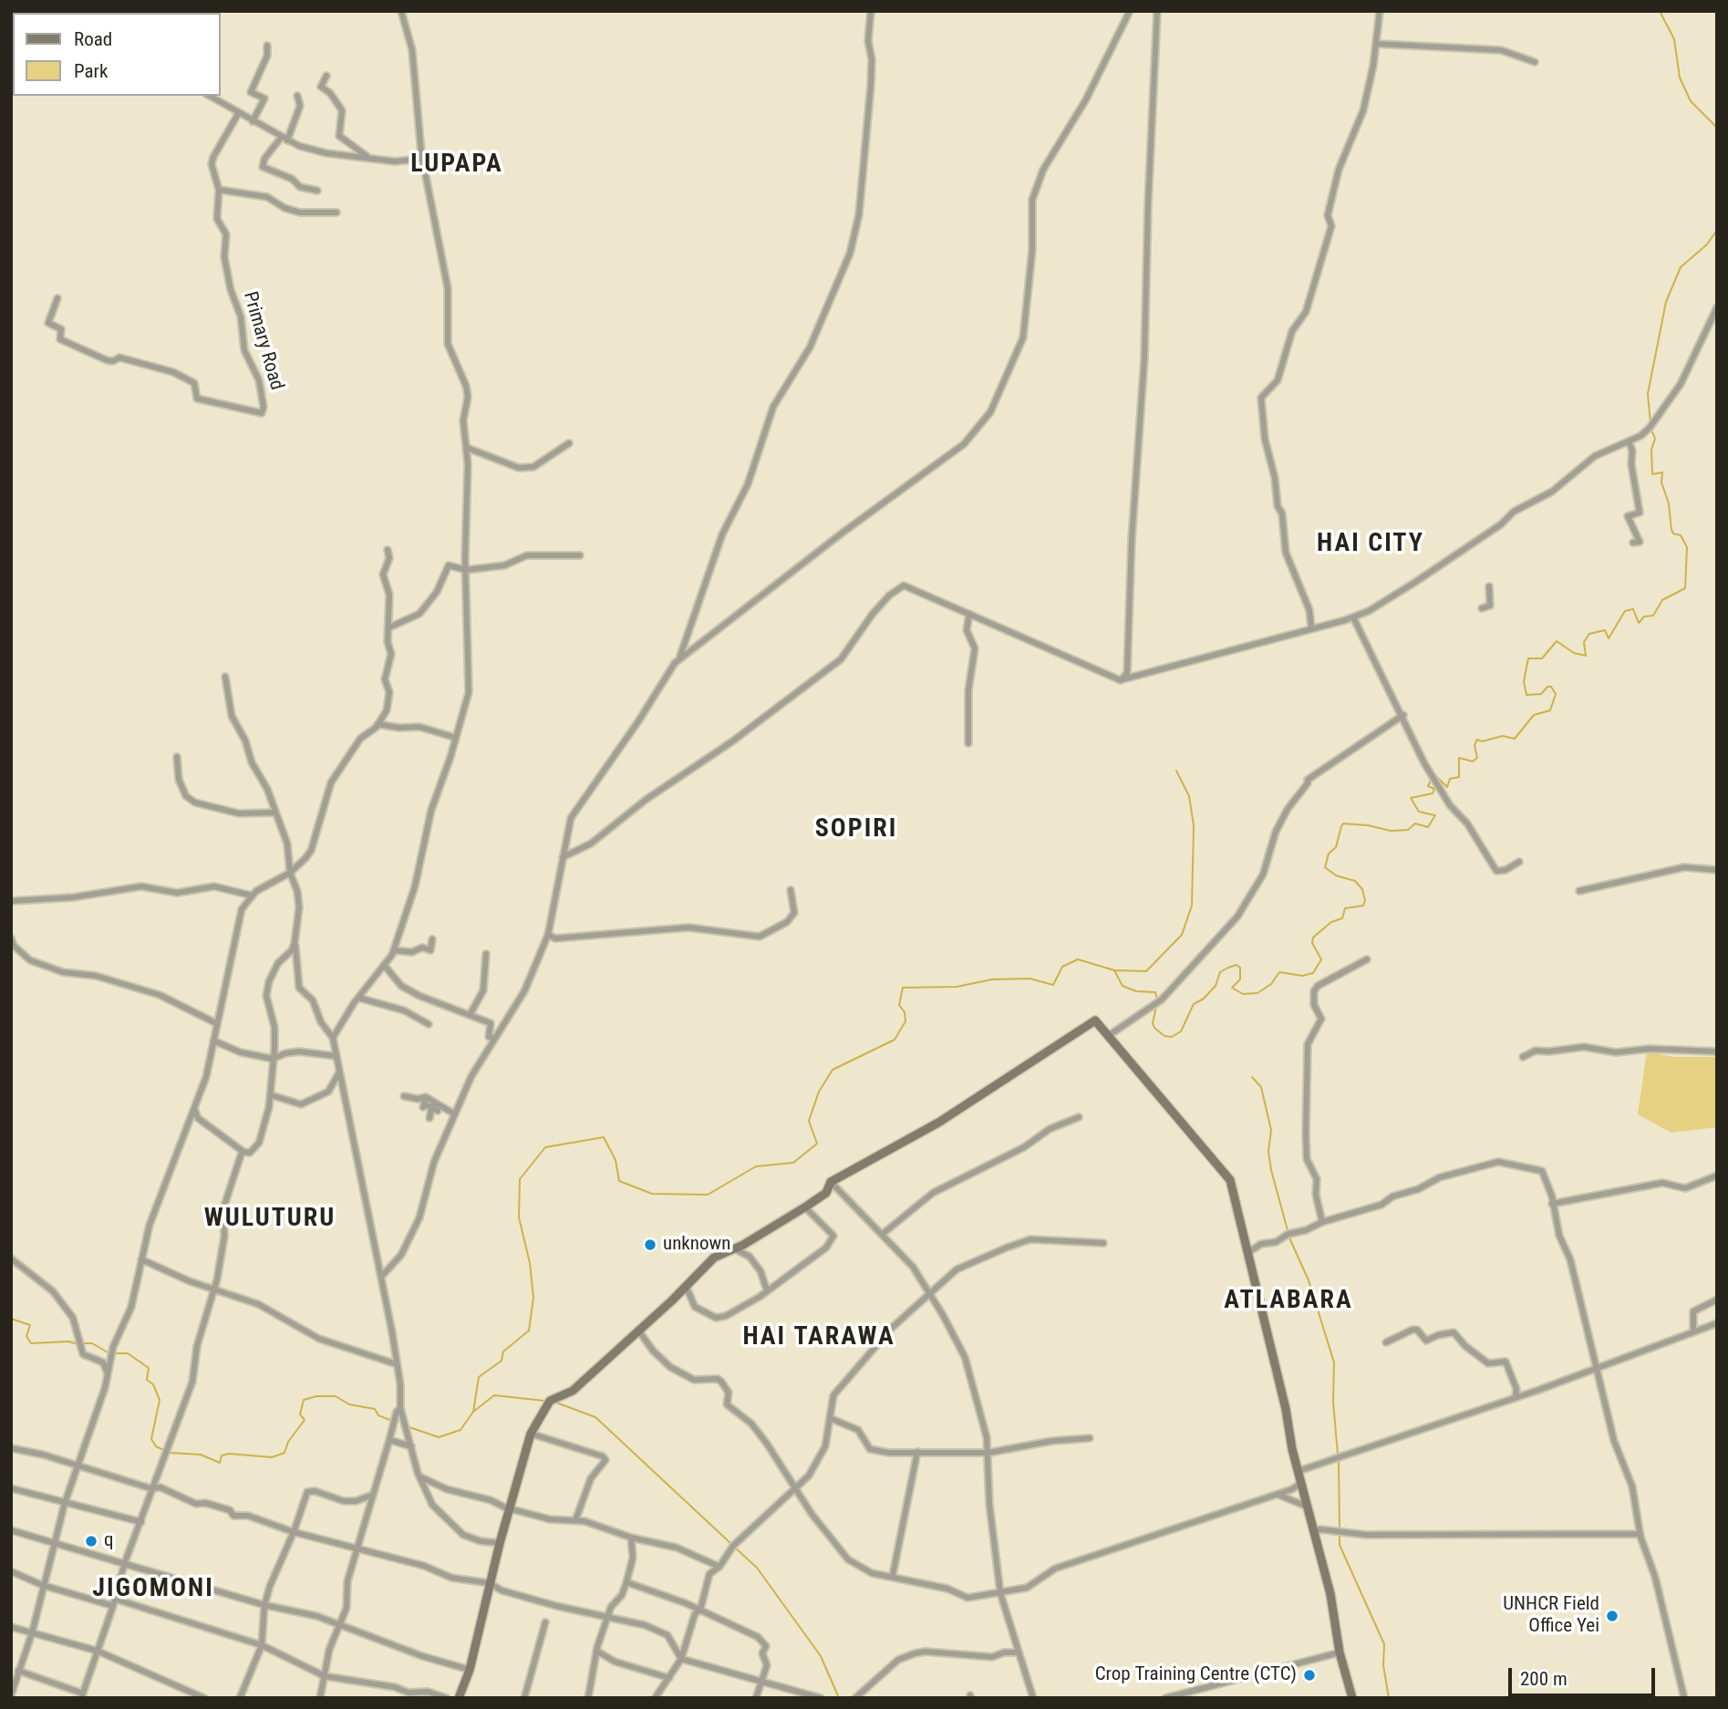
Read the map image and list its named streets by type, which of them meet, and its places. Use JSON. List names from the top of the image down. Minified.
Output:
{"streets":{"street":["Primary Road"]},"districts":["LUPAPA","HAI CITY","SOPIRI","WULUTURU","ATLABARA","HAI TARAWA","JIGOMONI"],"places":["unknown","q","UNHCR Field Office Yei","Crop Training Centre (CTC)"],"legend":["Road","Park"],"scale_bar":"200 m"}
